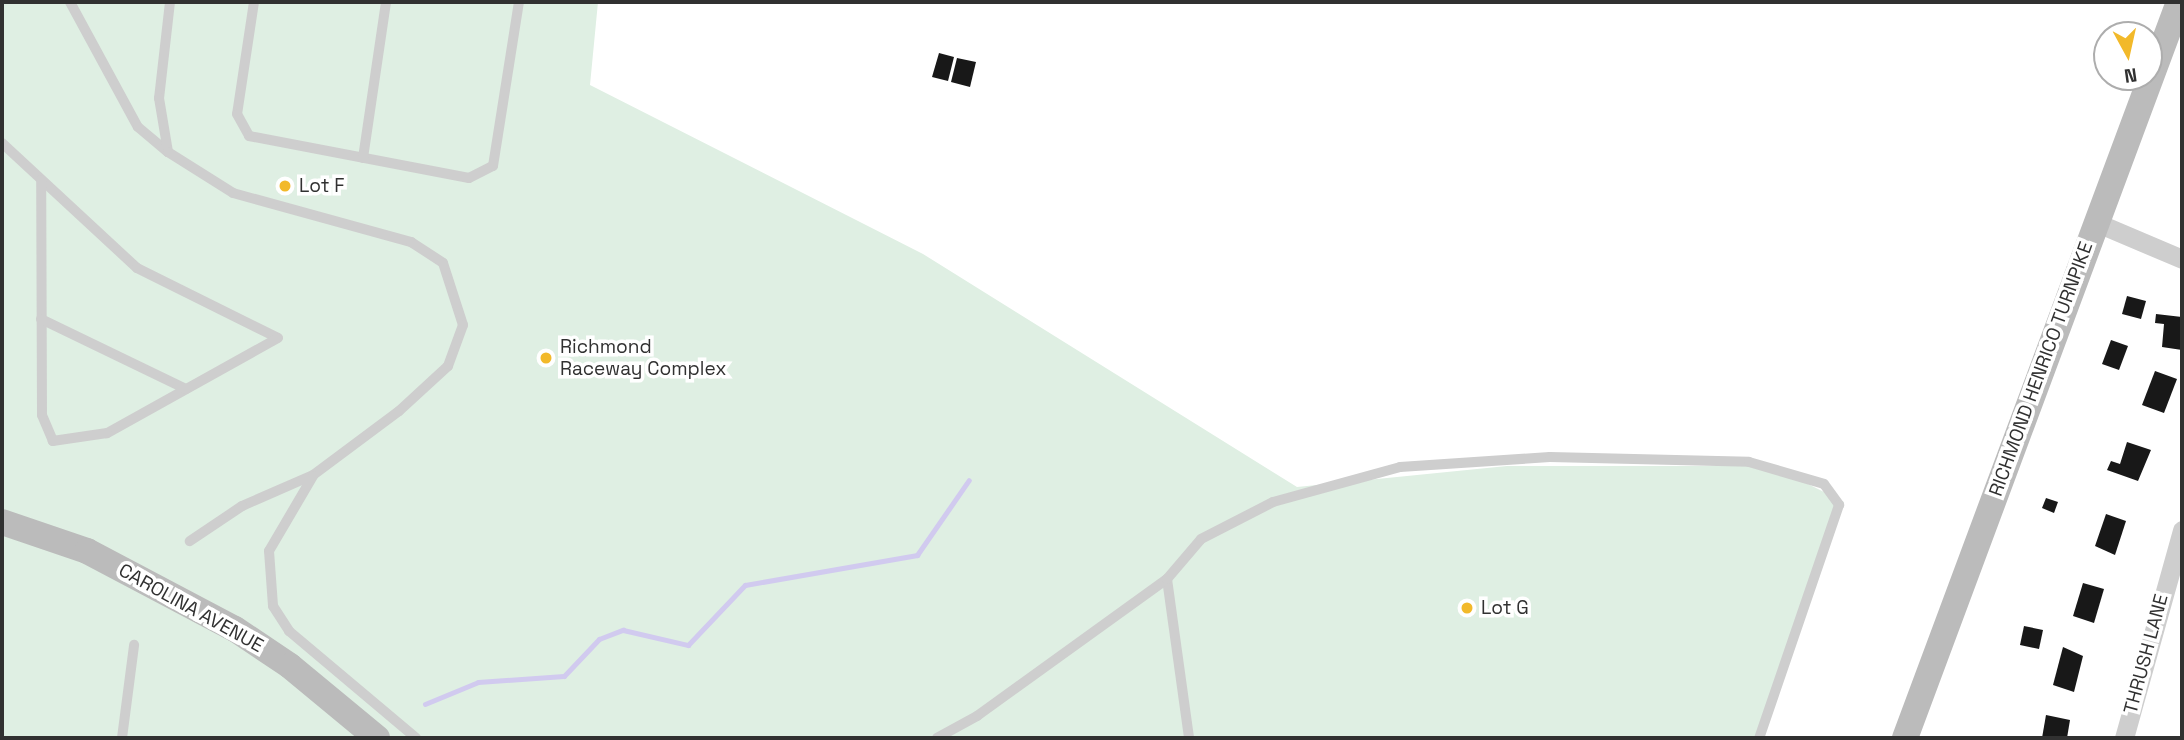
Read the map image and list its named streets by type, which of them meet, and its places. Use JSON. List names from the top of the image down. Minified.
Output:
{"streets":{"main road":["RICHMOND HENRICO TURNPIKE","CAROLINA AVENUE"],"street":["THRUSH LANE"]},"places":["Lot F","Richmond Raceway Complex","Lot G"],"north":"bottom"}
